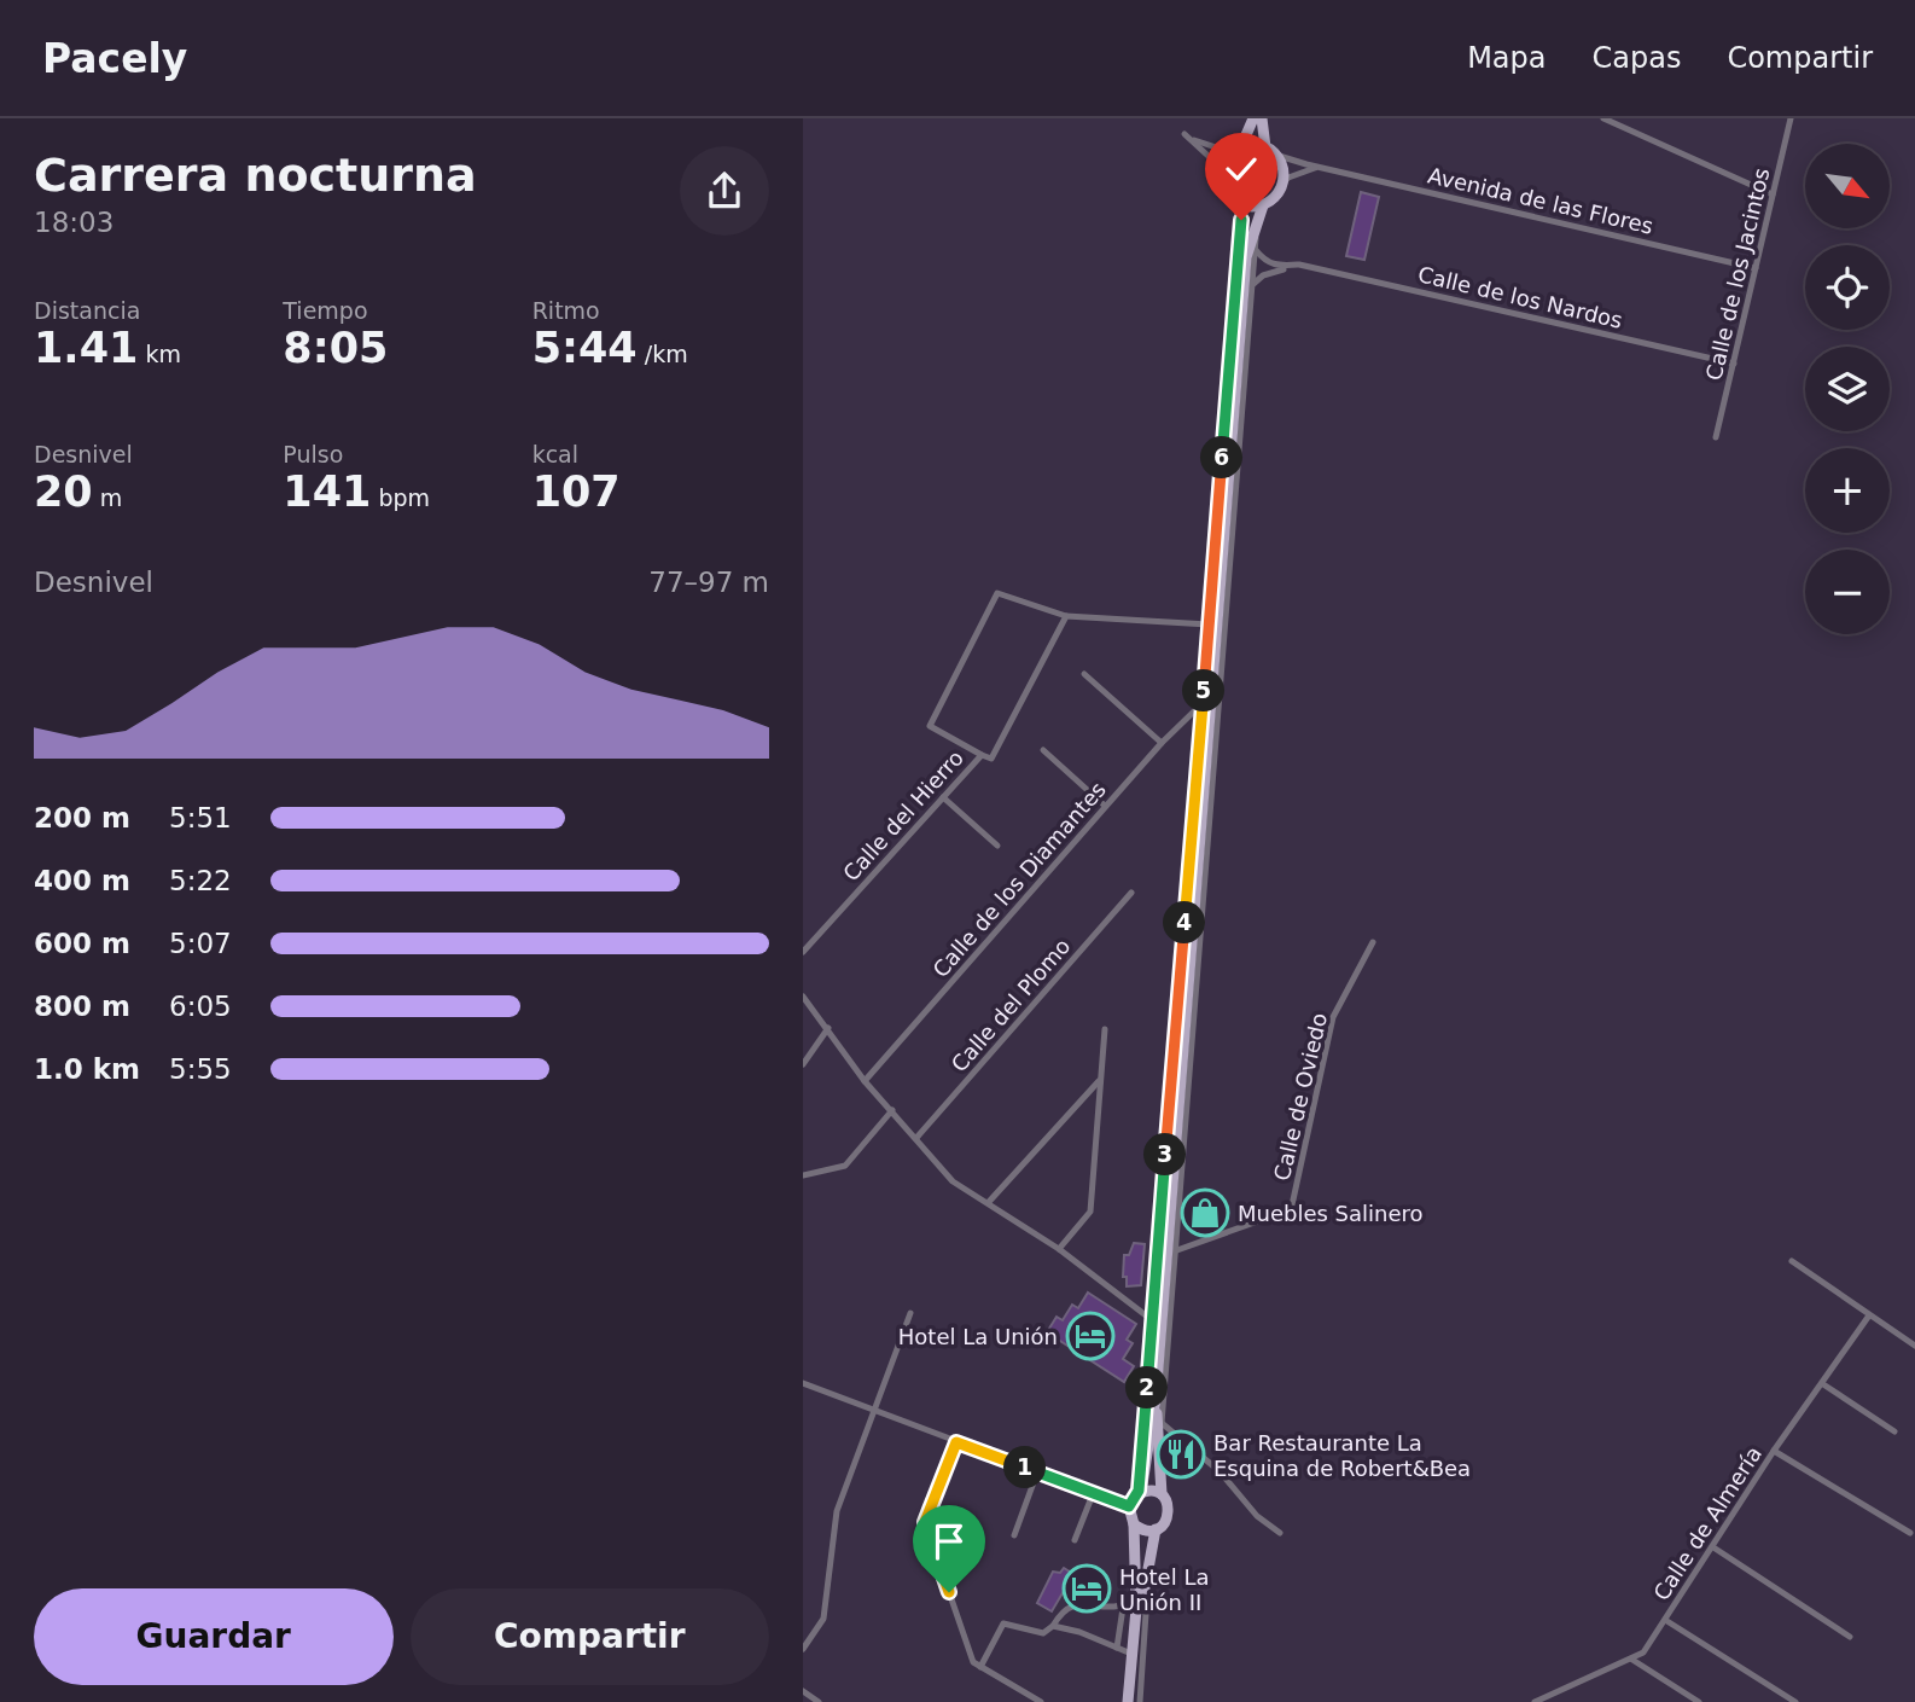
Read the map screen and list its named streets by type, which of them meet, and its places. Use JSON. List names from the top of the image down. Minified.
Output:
{"streets":{"street":["Avenida de las Flores","Calle de los Jacintos","Calle de los Nardos","Calle del Hierro","Calle de los Diamantes","Calle del Plomo","Calle de Oviedo","Calle de Almería"]},"crossings":[["Avenida de las Flores","Calle de los Jacintos"],["Calle de los Jacintos","Calle de los Nardos"]],"places":{"shop":["Muebles Salinero"],"hotel":["Hotel La Unión","Hotel La Unión II"],"restaurant":["Bar Restaurante La Esquina de Robert&Bea"]},"north":"bottom right","page":{"header":"Pacely","nav":["Mapa","Capas","Compartir"],"heading":["Carrera nocturna","18:03"],"map_buttons":["+","−"],"stats":[["Distancia","1.41 km"],["Tiempo","8:05"],["Ritmo","5:44 /km"],["Desnivel","20 m"],["Pulso","141 bpm"],["kcal","107"]],"pins":["6","5","4","3","2","1"],"chart":["Desnivel","77–97 m"],"list":[{"name":"200 m","note":"5:51"},{"name":"400 m","note":"5:22"},{"name":"600 m","note":"5:07"},{"name":"800 m","note":"6:05"},{"name":"1.0 km","note":"5:55"}],"buttons":["Guardar","Compartir"]}}
